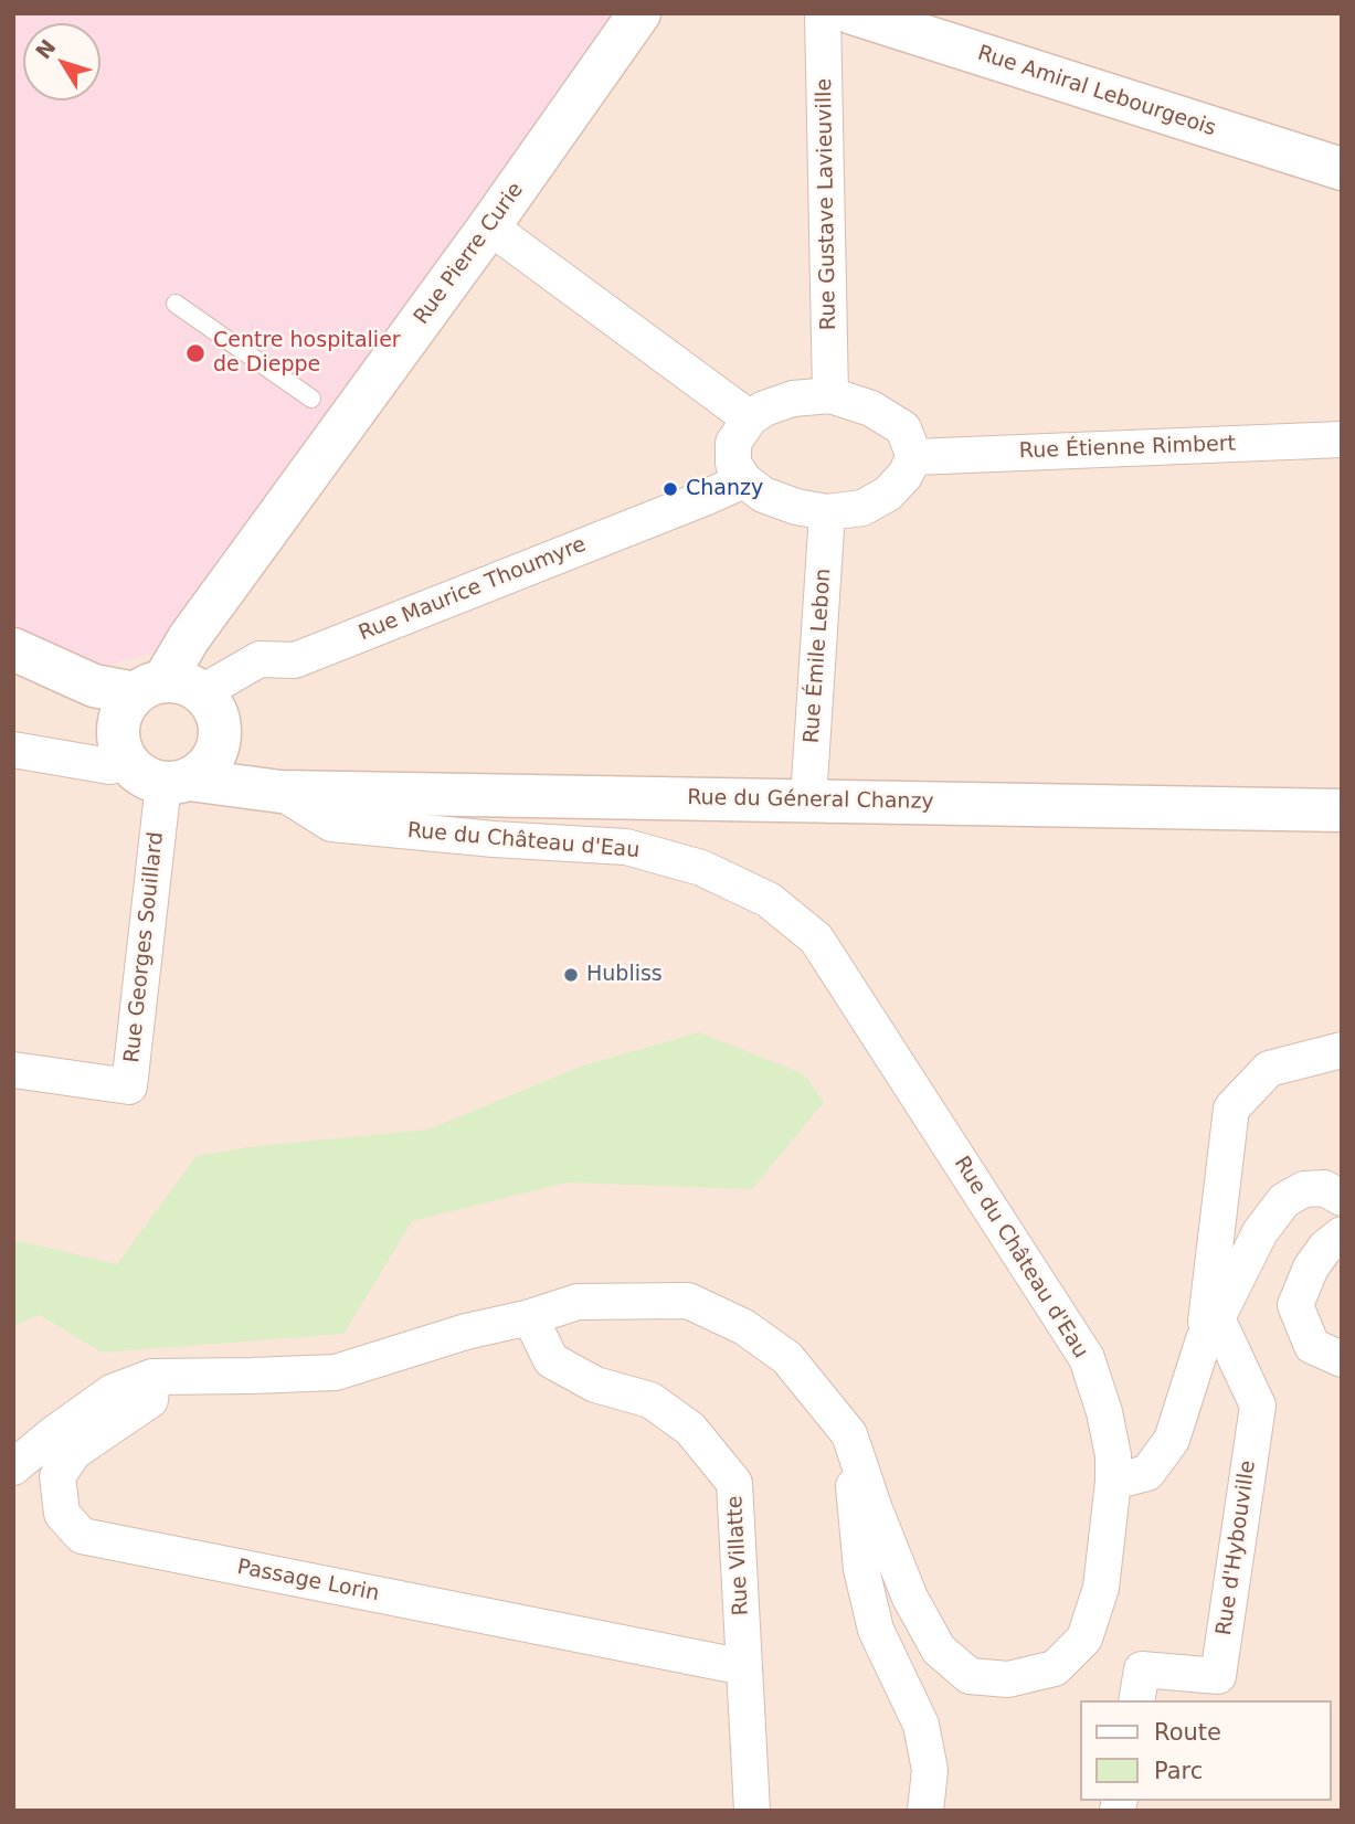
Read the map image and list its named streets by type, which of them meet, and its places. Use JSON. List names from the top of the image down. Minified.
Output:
{"streets":{"main road":["Rue Amiral Lebourgeois","Rue Pierre Curie","Rue du Géneral Chanzy"],"street":["Rue Gustave Lavieuville","Rue Étienne Rimbert","Rue Maurice Thoumyre","Rue Émile Lebon","Rue du Château d'Eau","Rue Georges Souillard","Rue d'Hybouville","Rue Villatte","Passage Lorin"]},"crossings":[["Rue Gustave Lavieuville","Rue Étienne Rimbert"],["Rue Gustave Lavieuville","Rue Maurice Thoumyre"],["Rue Gustave Lavieuville","Rue Émile Lebon"],["Rue Pierre Curie","Rue Maurice Thoumyre"],["Rue Pierre Curie","Rue du Géneral Chanzy"],["Rue Pierre Curie","Rue Georges Souillard"],["Rue Étienne Rimbert","Rue Maurice Thoumyre"],["Rue Étienne Rimbert","Rue Émile Lebon"],["Rue Maurice Thoumyre","Rue Émile Lebon"],["Rue Maurice Thoumyre","Rue du Géneral Chanzy"],["Rue Maurice Thoumyre","Rue Georges Souillard"],["Rue Émile Lebon","Rue du Géneral Chanzy"],["Rue du Géneral Chanzy","Rue du Château d'Eau"],["Rue du Géneral Chanzy","Rue Georges Souillard"],["Rue du Château d'Eau","Rue Villatte"],["Rue du Château d'Eau","Passage Lorin"],["Rue Villatte","Passage Lorin"]],"places":["Centre hospitalier de Dieppe","Chanzy","Hubliss"],"legend":["Route","Parc"],"north":"top left"}
